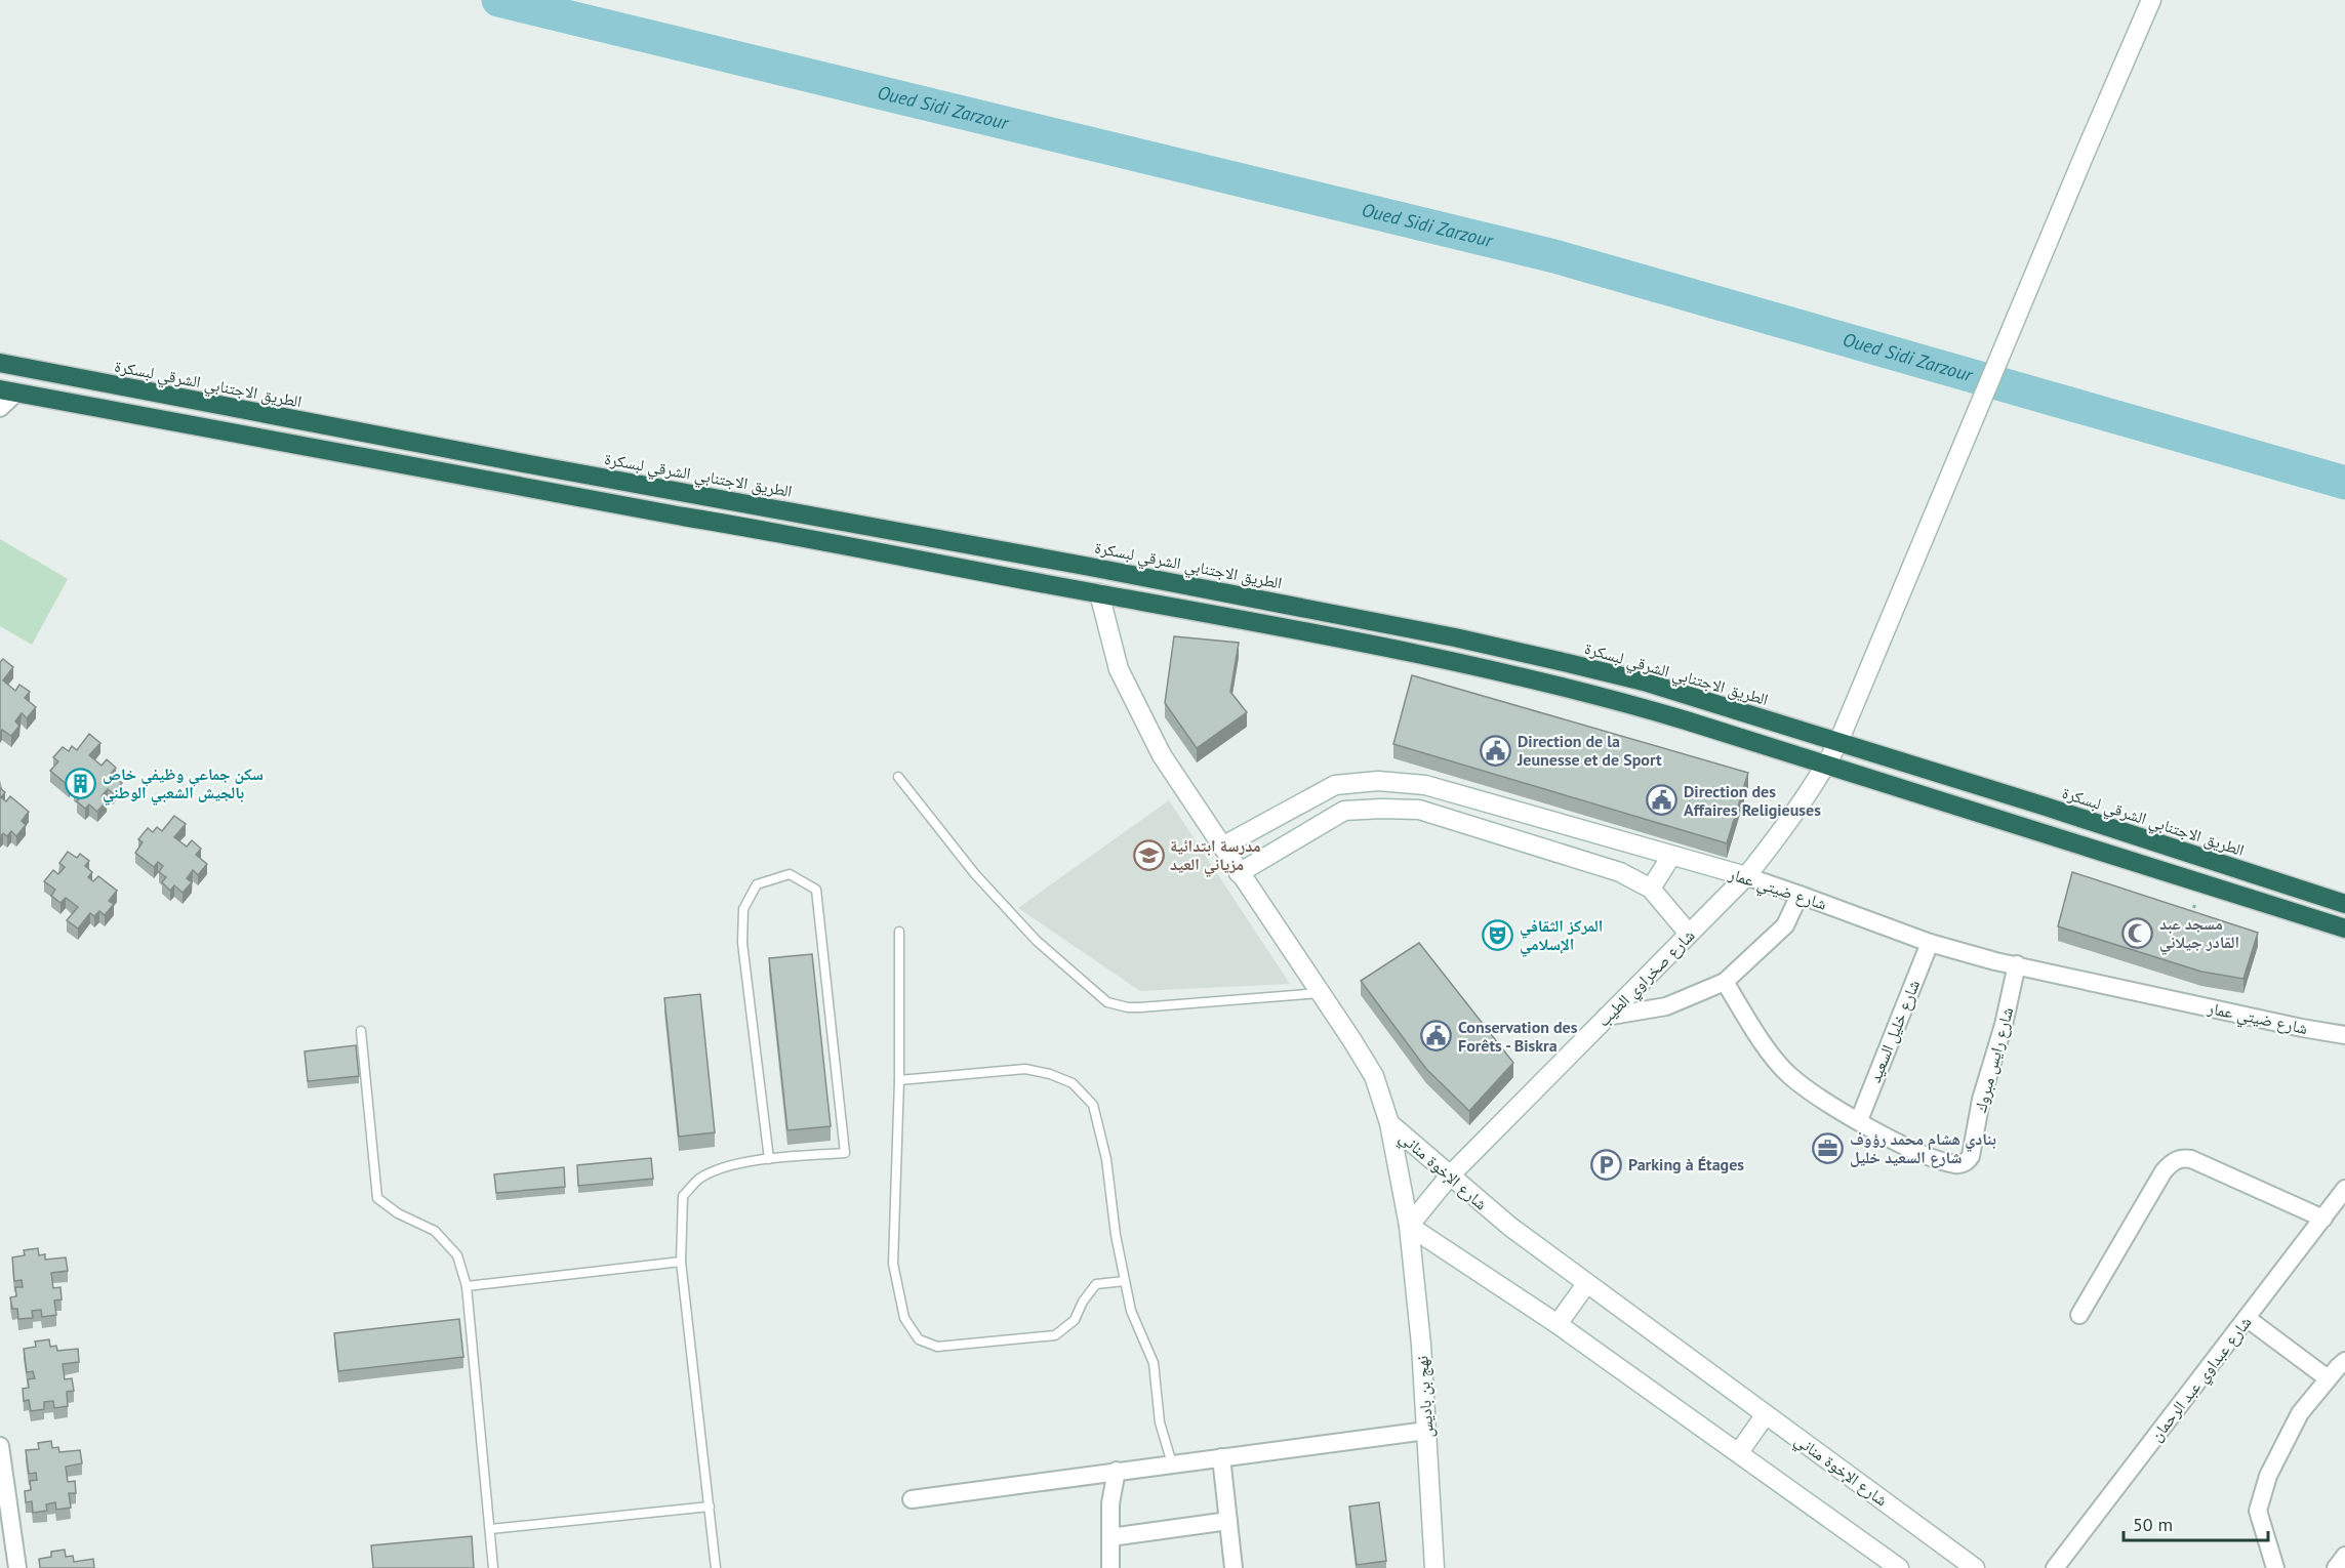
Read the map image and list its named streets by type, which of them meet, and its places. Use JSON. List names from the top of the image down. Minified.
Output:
{"streets":{"highway":["الطريق الاجتنابي الشرقي لبسكرة"],"street":["شارع ضيتي عمار","شارع صخراوي الطيب","شارع خليل السعيد","شارع رايس مبروك","شارع الإخوة مناني","شارع عبداوي عبد الرحمان","نهج بن باديس"]},"crossings":[["الطريق الاجتنابي الشرقي لبسكرة","شارع صخراوي الطيب"],["شارع ضيتي عمار","شارع صخراوي الطيب"],["شارع ضيتي عمار","شارع خليل السعيد"],["شارع ضيتي عمار","شارع رايس مبروك"],["شارع صخراوي الطيب","شارع الإخوة مناني"],["شارع صخراوي الطيب","نهج بن باديس"],["شارع خليل السعيد","شارع رايس مبروك"],["شارع الإخوة مناني","نهج بن باديس"]],"water":["Oued Sidi Zarzour"],"places":{"public building":["Direction de la Jeunesse et de Sport","Direction des Affaires Religieuses","Conservation des Forêts - Biskra"],"building":["سكن جماعي وظيفي خاص بالجيش الشعبي الوطني"],"school or university":["مدرسة ابتدائية مزياني العيد"],"mosque":["مسجد عبد القادر جيلاني"],"theatre":["المركز الثقافي الإسلامي"],"office":["بنادي هشام محمد رؤوف شارع السعيد خليل"],"parking":["Parking à Étages"]},"scale_bar":"50 m"}
